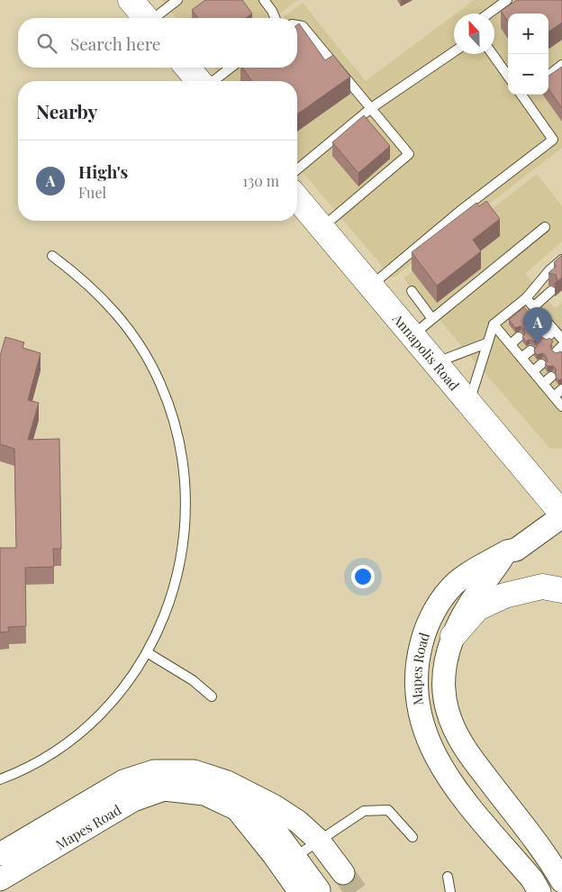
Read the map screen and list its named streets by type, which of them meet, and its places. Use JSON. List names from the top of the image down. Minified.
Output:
{"streets":{"main road":["Annapolis Road"],"street":["Mapes Road"]},"crossings":[["Annapolis Road","Mapes Road"]],"north":"top","page":{"map_buttons":["+","−"],"search":"Search here","heading":"Nearby","list":[{"mark":"A","name":"High's","note":"Fuel","value":"130 m"}],"pins":"A"}}
